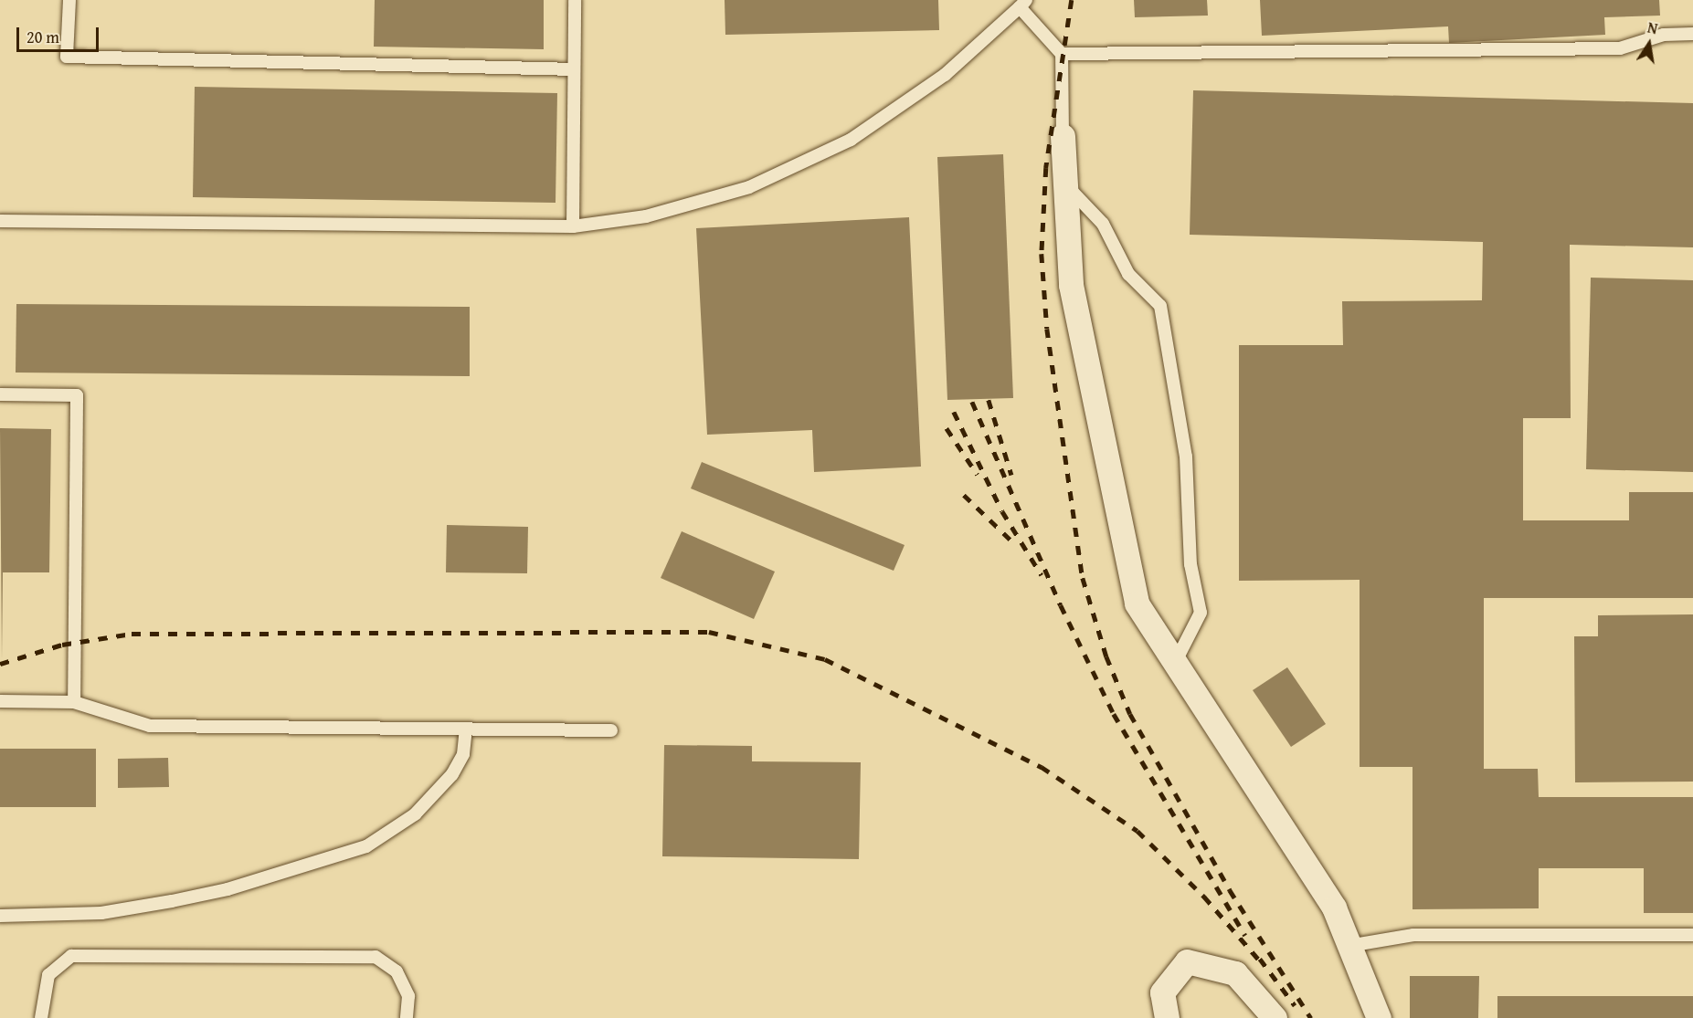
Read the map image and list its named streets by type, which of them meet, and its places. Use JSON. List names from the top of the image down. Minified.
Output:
{"scale_bar":"20 m","north":"top"}
